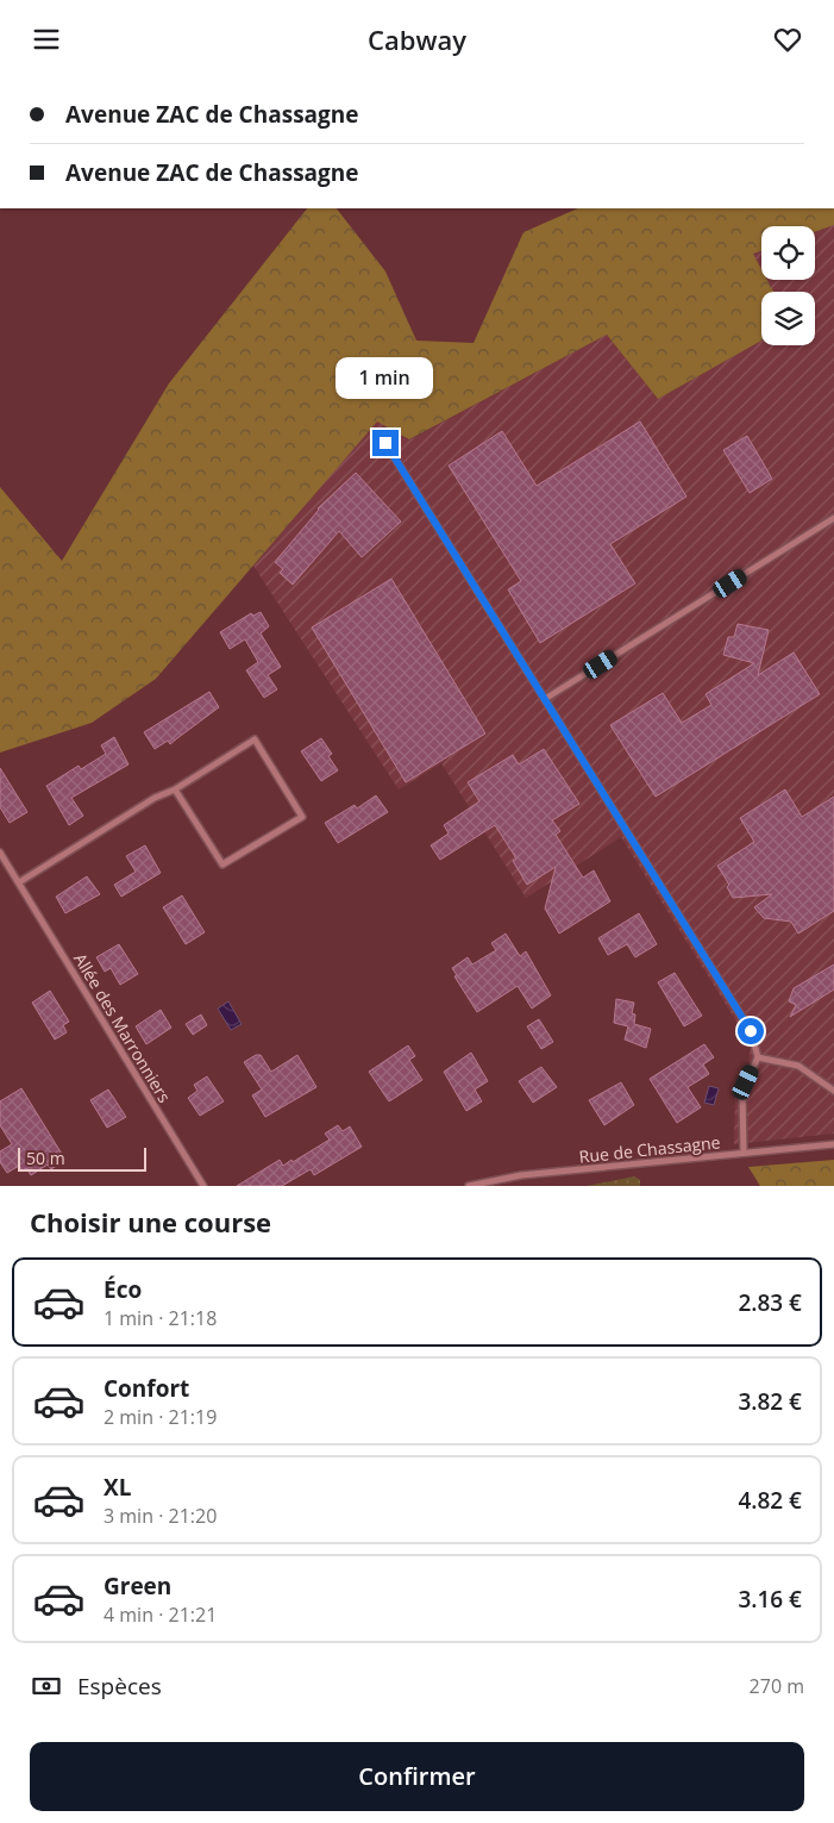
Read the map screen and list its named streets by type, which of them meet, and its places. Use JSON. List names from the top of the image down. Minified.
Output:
{"streets":{"street":["Allée des Marronniers","Rue de Chassagne"]},"scale_bar":"50 m","page":{"header":"Cabway","banner":["Avenue ZAC de Chassagne","Avenue ZAC de Chassagne"],"bubble":"1 min","scale":"50 m","heading":"Choisir une course","list":[{"name":"Éco","note":"1 min · 21:18","value":"2.83 €"},{"name":"Confort","note":"2 min · 21:19","value":"3.82 €"},{"name":"XL","note":"3 min · 21:20","value":"4.82 €"},{"name":"Green","note":"4 min · 21:21","value":"3.16 €"}],"pay":["Espèces","270 m"],"buttons":"Confirmer"}}
